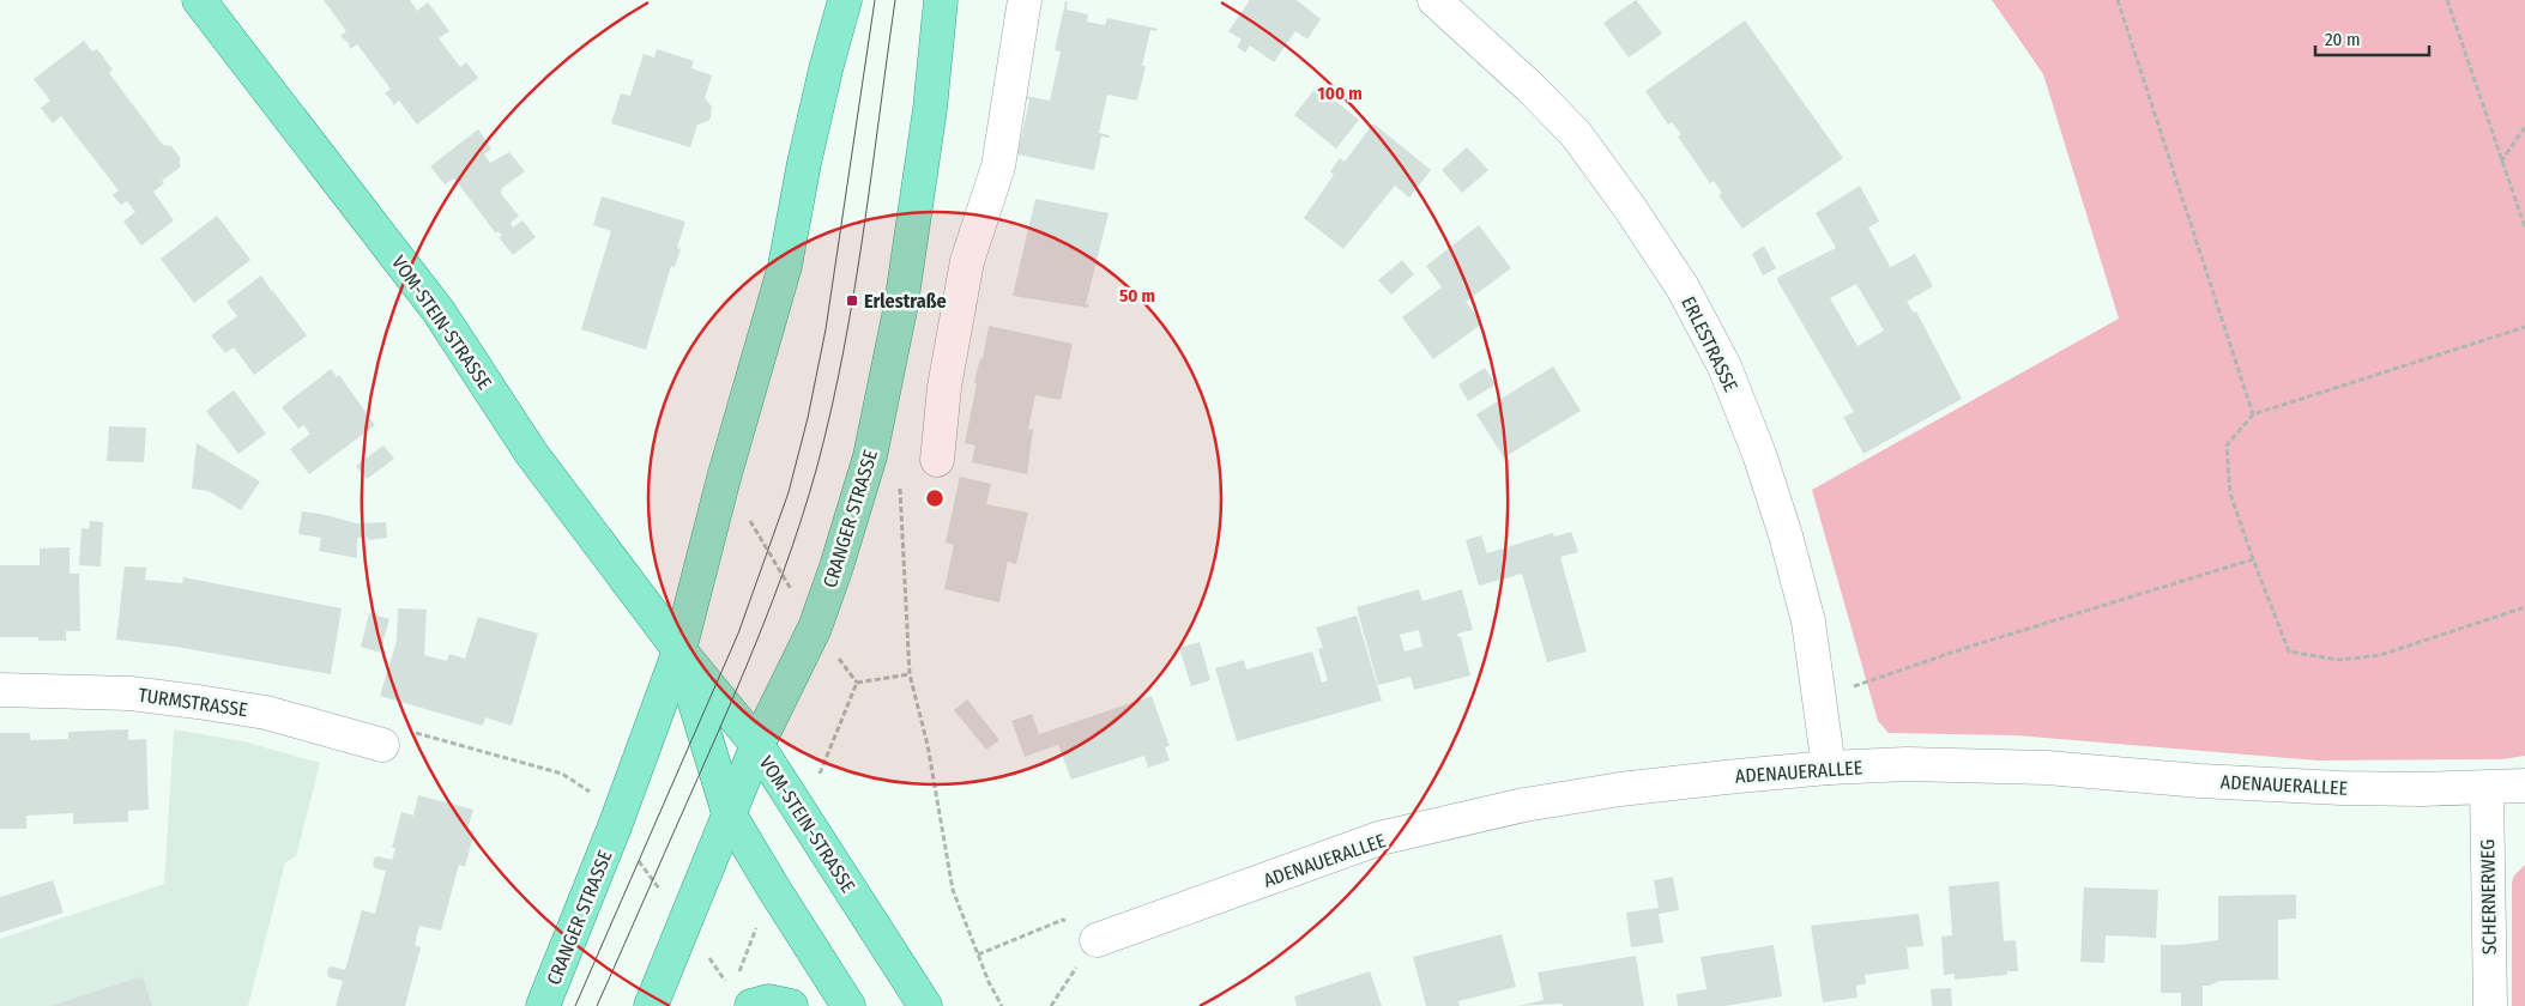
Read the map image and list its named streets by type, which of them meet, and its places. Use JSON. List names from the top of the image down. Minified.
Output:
{"streets":{"main road":["VOM-STEIN-STRASSE","CRANGER STRASSE"],"street":["ERLESTRASSE","TURMSTRASSE","ADENAUERALLEE","SCHERNERWEG"]},"crossings":[["VOM-STEIN-STRASSE","CRANGER STRASSE"],["ERLESTRASSE","ADENAUERALLEE"],["ADENAUERALLEE","SCHERNERWEG"]],"places":{"transit":["Erlestraße"]},"scale_bar":"20 m","rings":["100 m","50 m"]}
